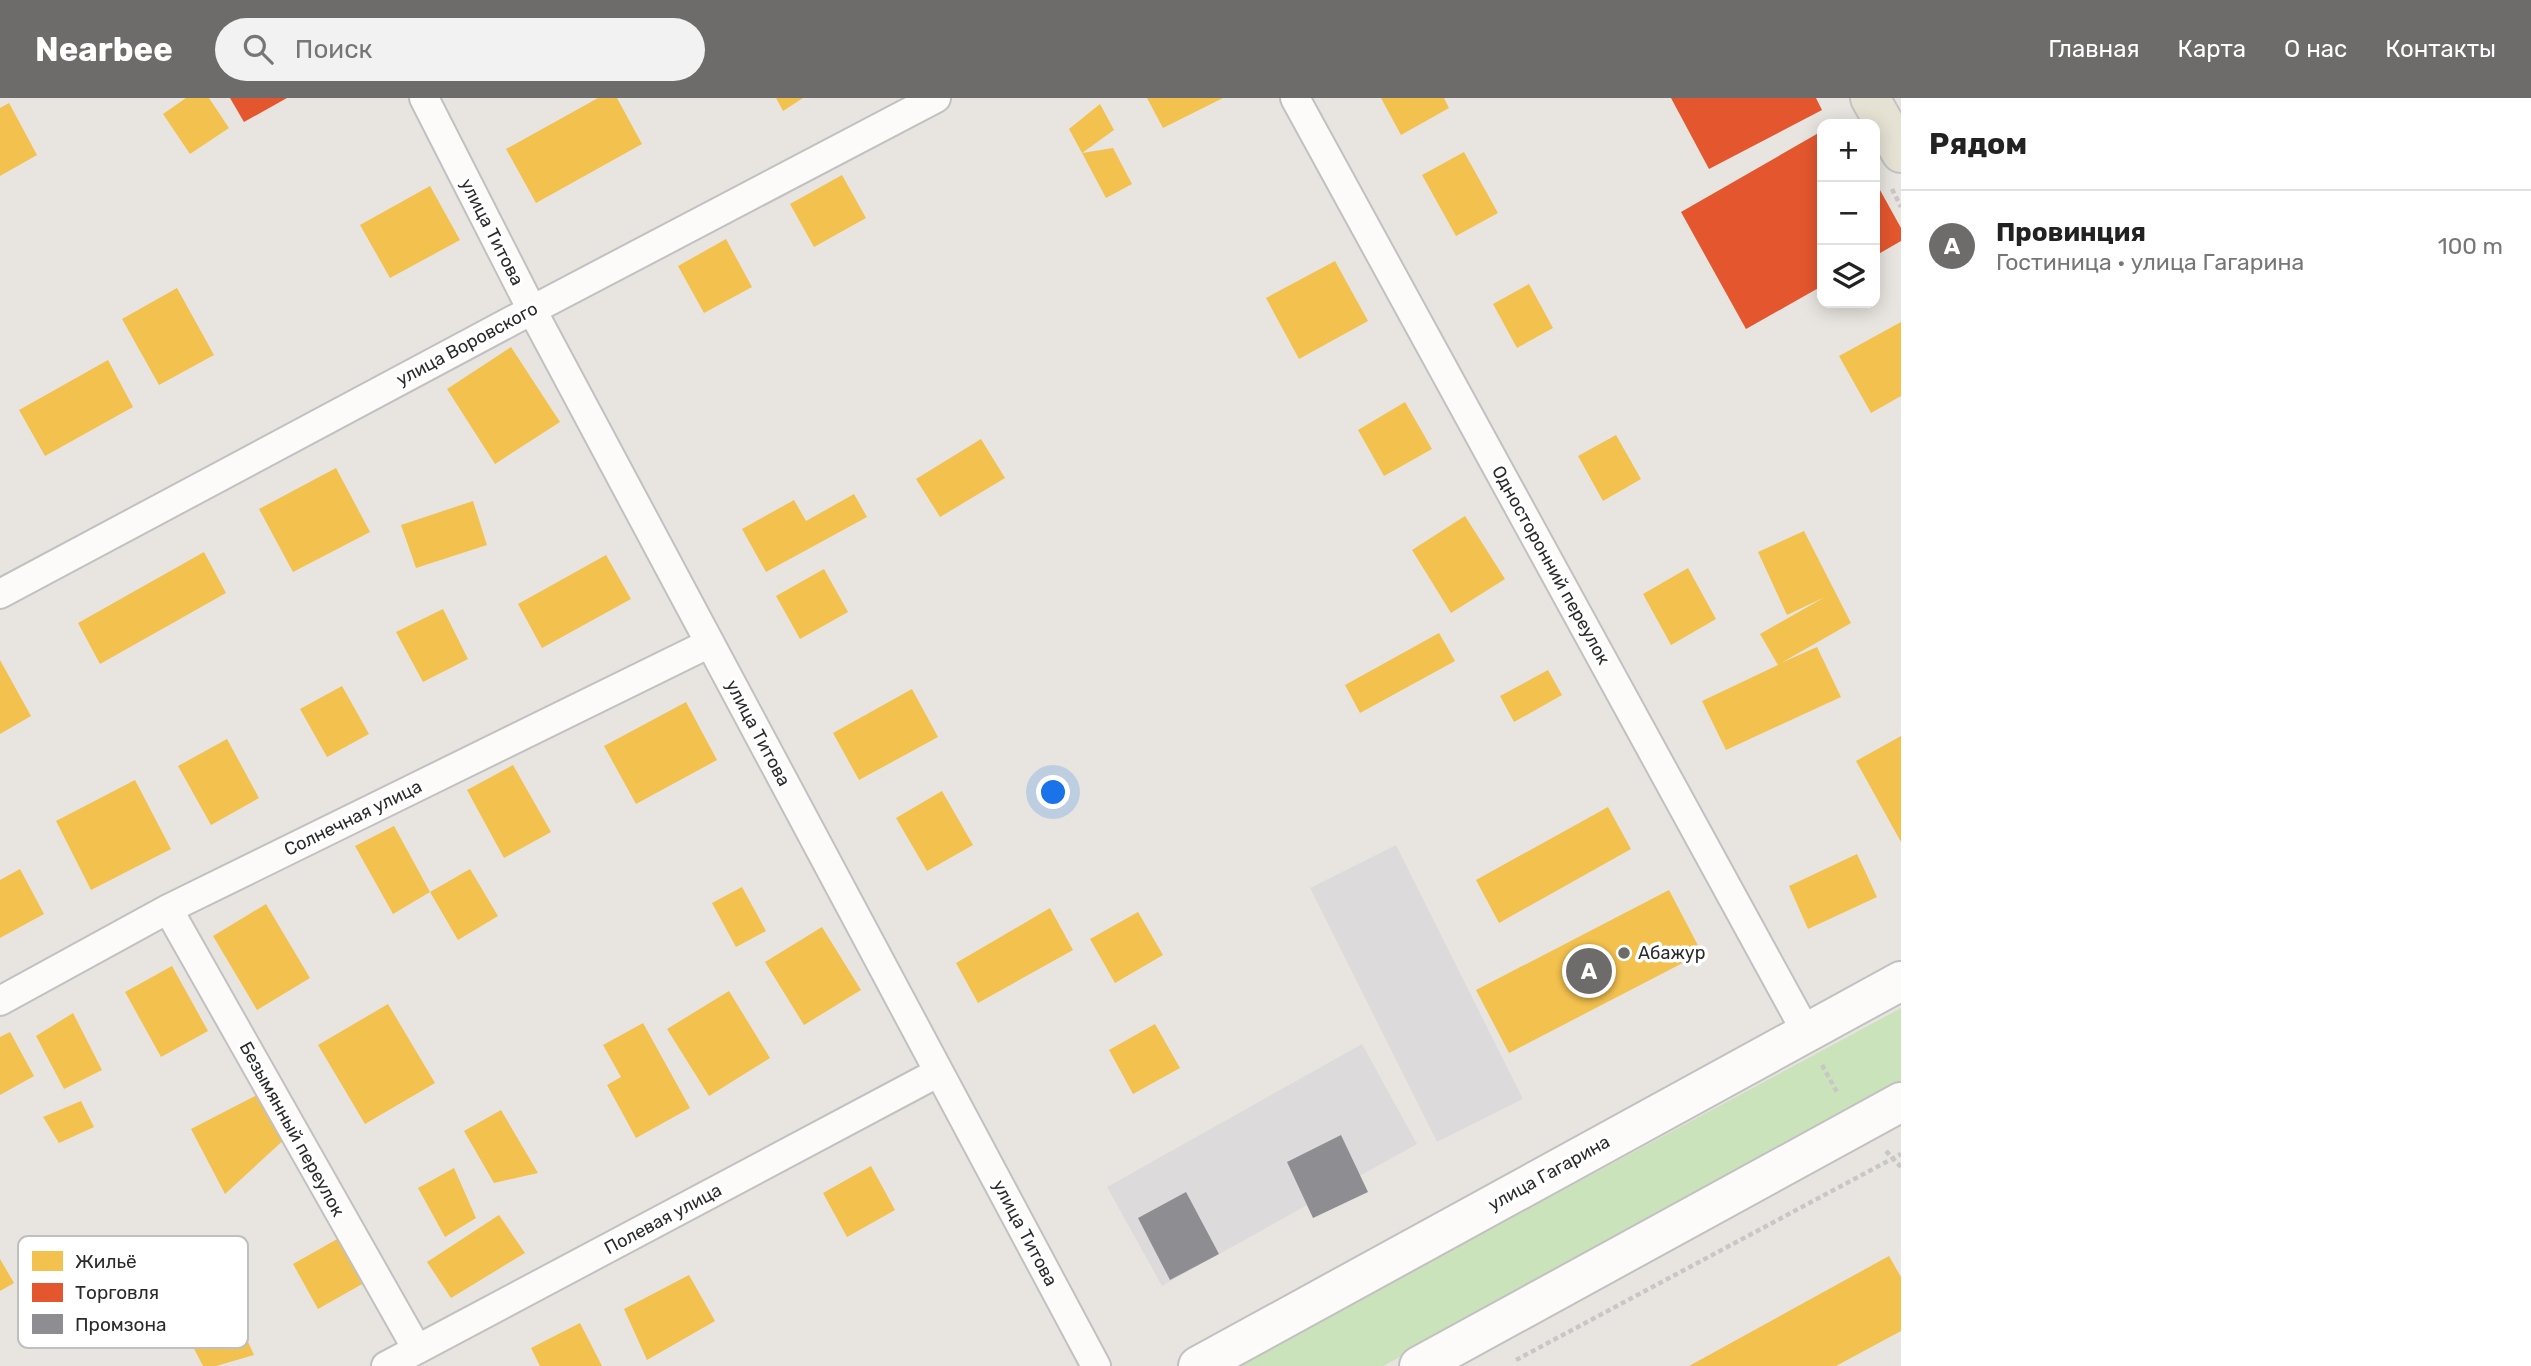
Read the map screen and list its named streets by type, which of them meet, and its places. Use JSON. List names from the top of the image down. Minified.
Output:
{"streets":{"street":["улица Титова","улица Воровского","Односторонний переулок","Солнечная улица","Безымянный переулок","улица Гагарина","Полевая улица"]},"crossings":[["улица Титова","улица Воровского"],["улица Титова","Солнечная улица"],["улица Титова","Полевая улица"],["Односторонний переулок","улица Гагарина"],["Солнечная улица","Безымянный переулок"],["Безымянный переулок","Полевая улица"]],"places":["Абажур"],"legend":["Жильё","Торговля","Промзона"],"page":{"header":"Nearbee","search":"Поиск","nav":["Главная","Карта","О нас","Контакты"],"heading":"Рядом","map_buttons":["+","−"],"list":[{"mark":"A","name":"Провинция","note":"Гостиница · улица Гагарина","value":"100 m"}],"pins":"A"}}
